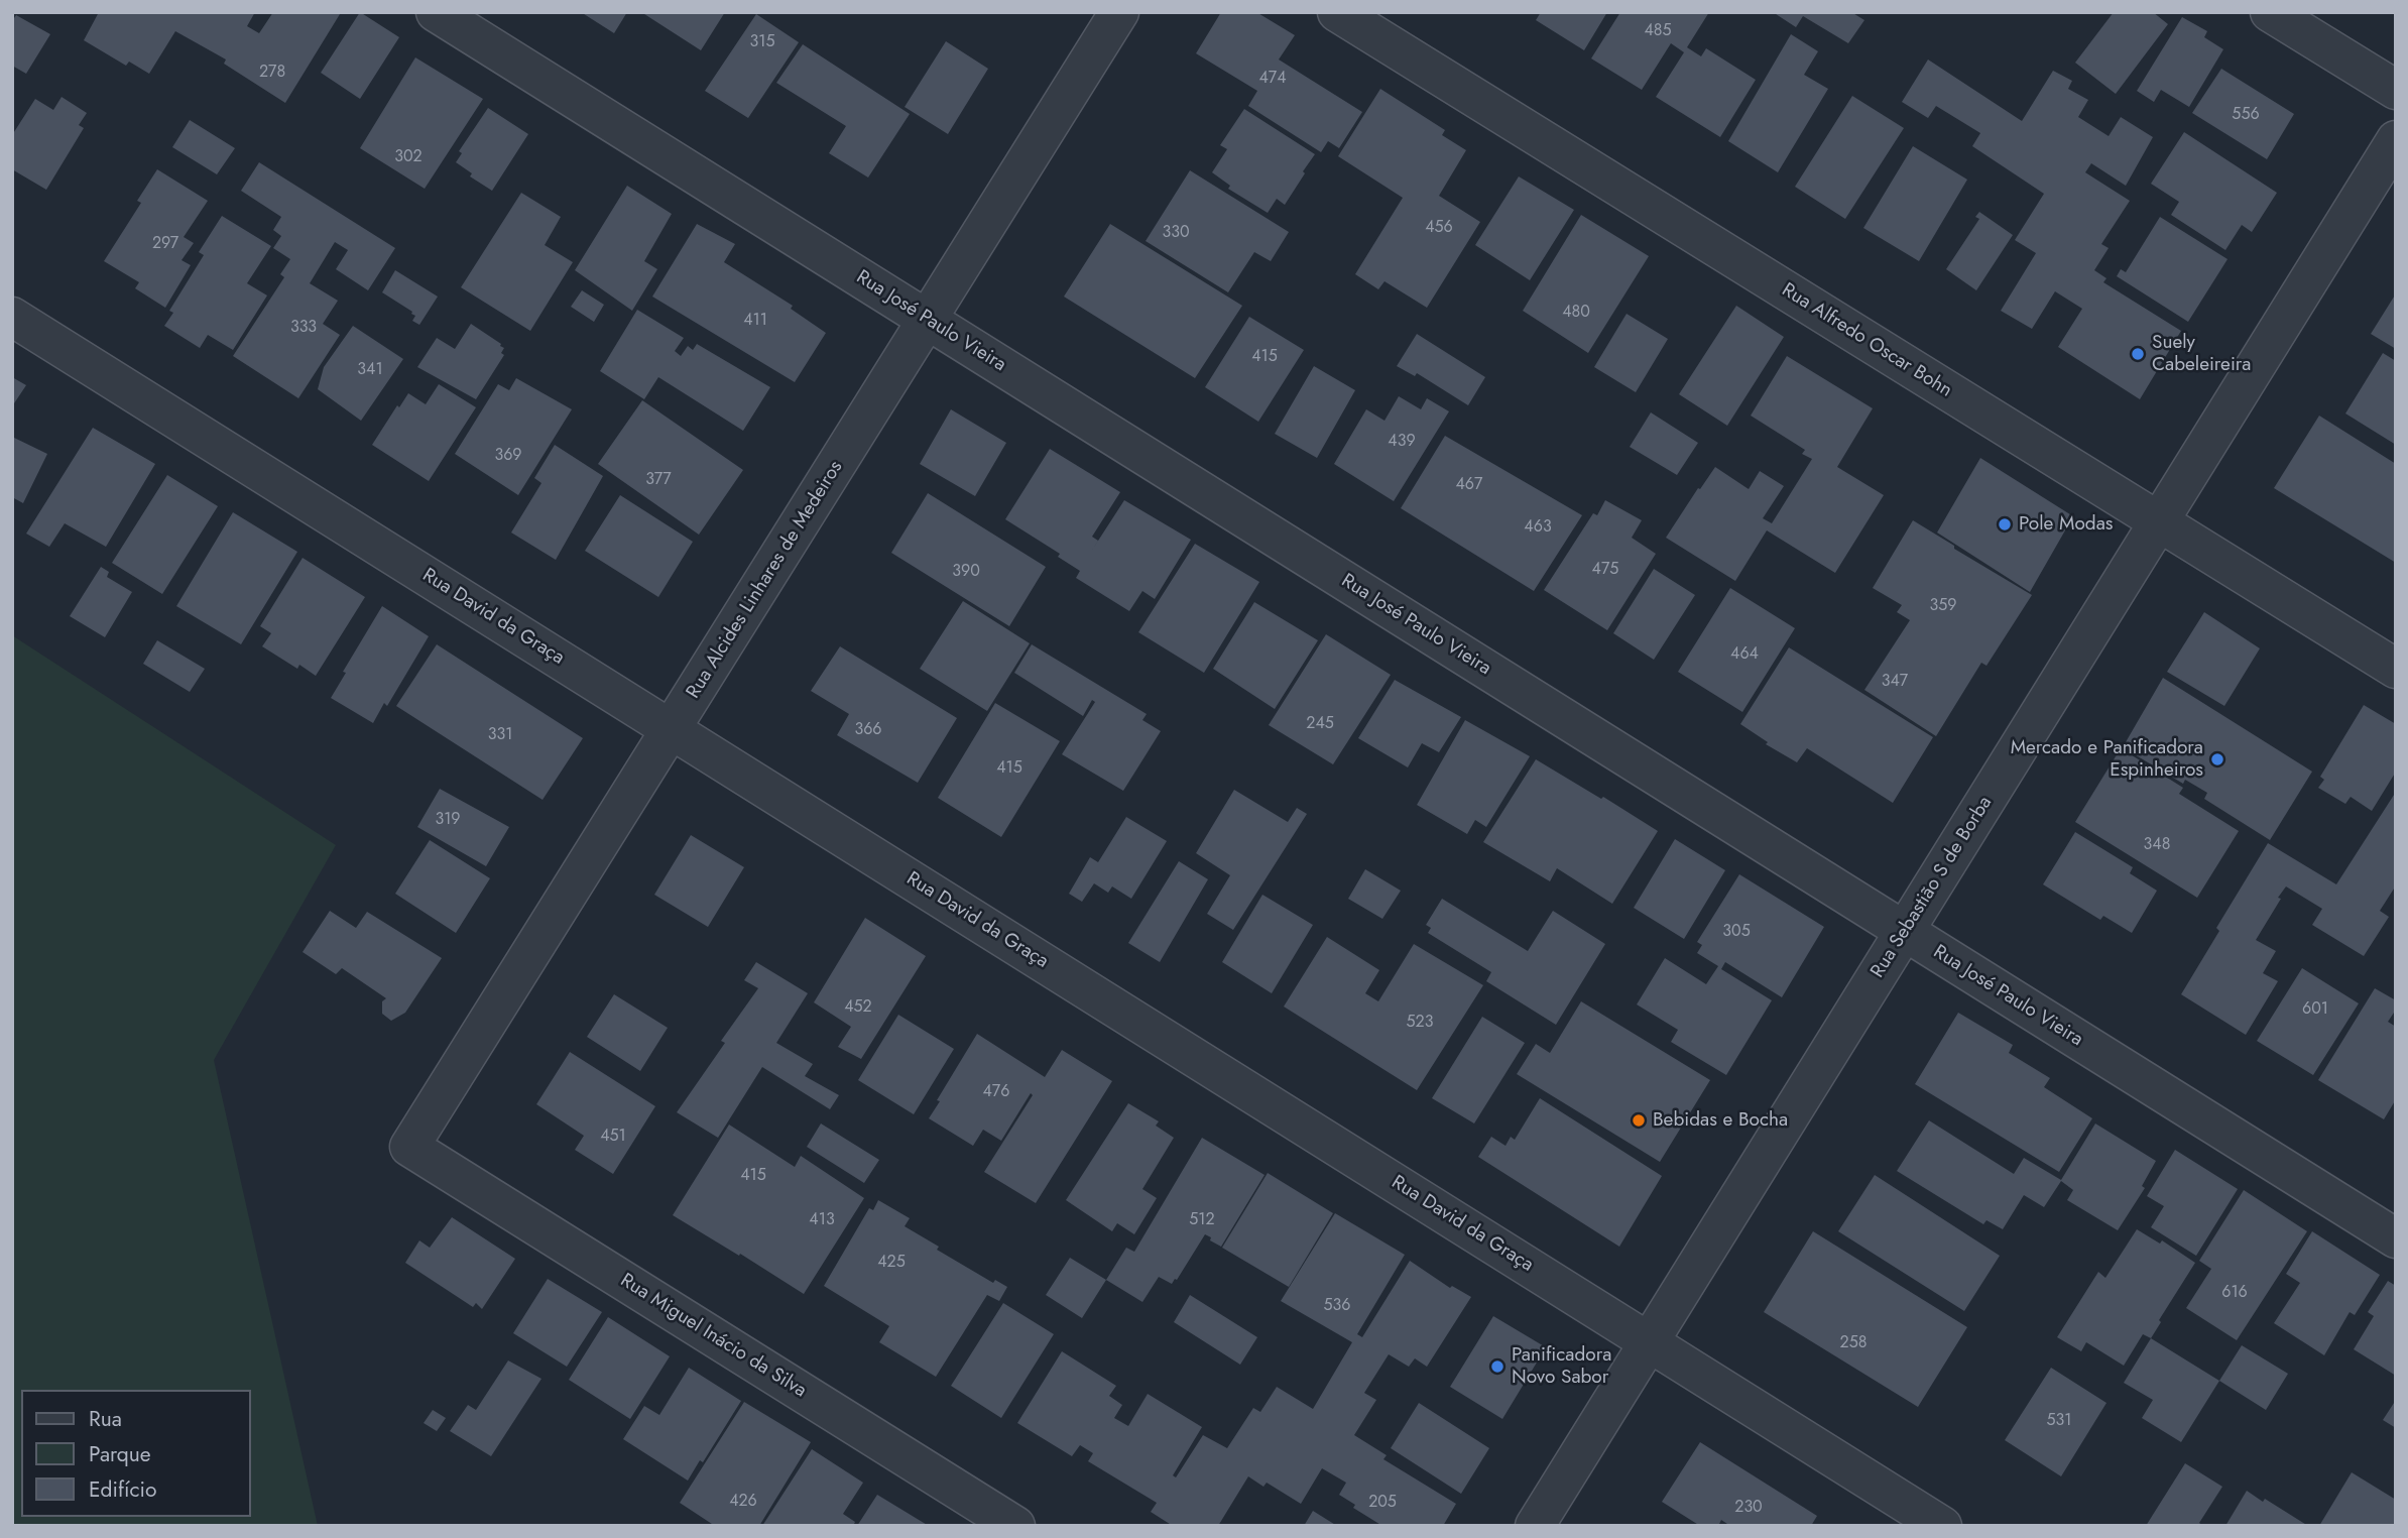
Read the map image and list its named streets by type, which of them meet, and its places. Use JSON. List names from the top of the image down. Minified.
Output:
{"streets":{"street":["Rua José Paulo Vieira","Rua Alfredo Oscar Bohn","Rua Alcides Linhares de Medeiros","Rua David da Graça","Rua Sebastião S de Borba","Rua Miguel Inácio da Silva"]},"crossings":[["Rua José Paulo Vieira","Rua Alcides Linhares de Medeiros"],["Rua José Paulo Vieira","Rua Sebastião S de Borba"],["Rua Alfredo Oscar Bohn","Rua Sebastião S de Borba"],["Rua Alcides Linhares de Medeiros","Rua David da Graça"],["Rua Alcides Linhares de Medeiros","Rua Miguel Inácio da Silva"],["Rua David da Graça","Rua Sebastião S de Borba"]],"places":["Suely Cabeleireira","Pole Modas","Mercado e Panificadora Espinheiros","Bebidas e Bocha","Panificadora Novo Sabor"],"house_numbers":["485","315","278","474","556","302","456","330","297","480","411","333","415","341","439","369","377","467","463","475","390","359","464","347","245","366","331","415","319","348","305","452","601","523","476","451","415","413","512","425","616","536","258","531","426","205","230"],"legend":["Rua","Parque","Edifício"]}
